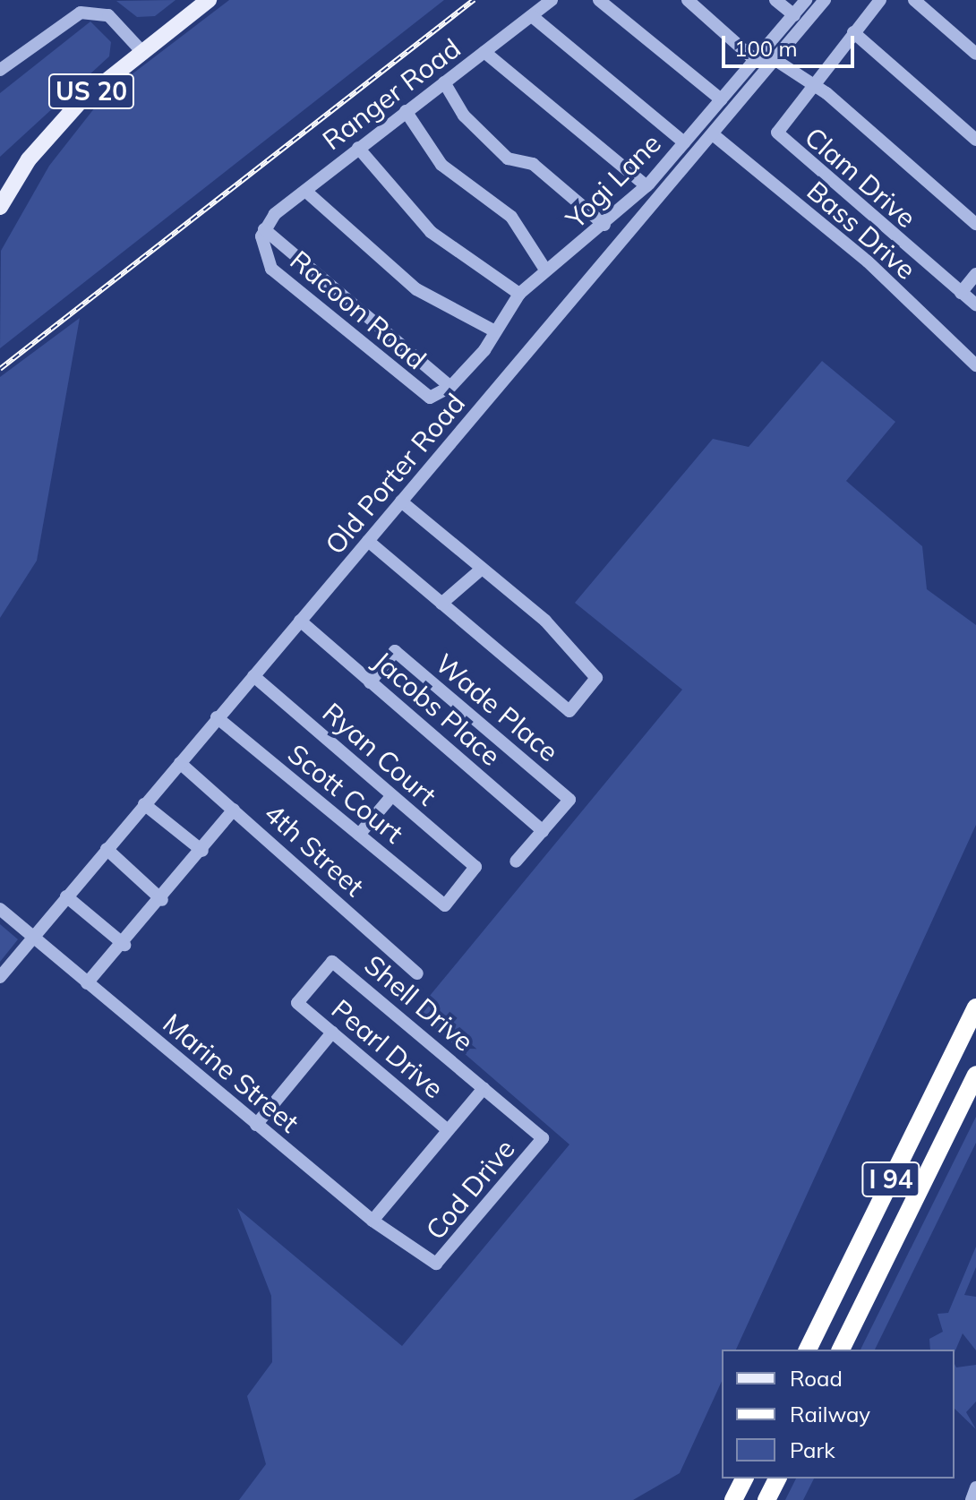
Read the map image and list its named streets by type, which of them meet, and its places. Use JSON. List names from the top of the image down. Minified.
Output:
{"streets":{"highway":["I 94"],"main road":["US 20"],"street":["Ranger Road","Clam Drive","Yogi Lane","Bass Drive","Racoon Road","Old Porter Road","Wade Place","Jacobs Place","Ryan Court","Scott Court","4th Street","Shell Drive","Pearl Drive","Marine Street","Cod Drive"]},"crossings":[["Ranger Road","Racoon Road"],["Yogi Lane","Racoon Road"],["Bass Drive","Old Porter Road"],["Old Porter Road","Jacobs Place"],["Old Porter Road","Ryan Court"],["Old Porter Road","Scott Court"],["Old Porter Road","4th Street"],["Old Porter Road","Marine Street"],["Wade Place","Jacobs Place"],["Ryan Court","Scott Court"],["Shell Drive","Pearl Drive"],["Shell Drive","Cod Drive"],["Marine Street","Cod Drive"]],"legend":["Road","Railway","Park"],"scale_bar":"100 m"}
